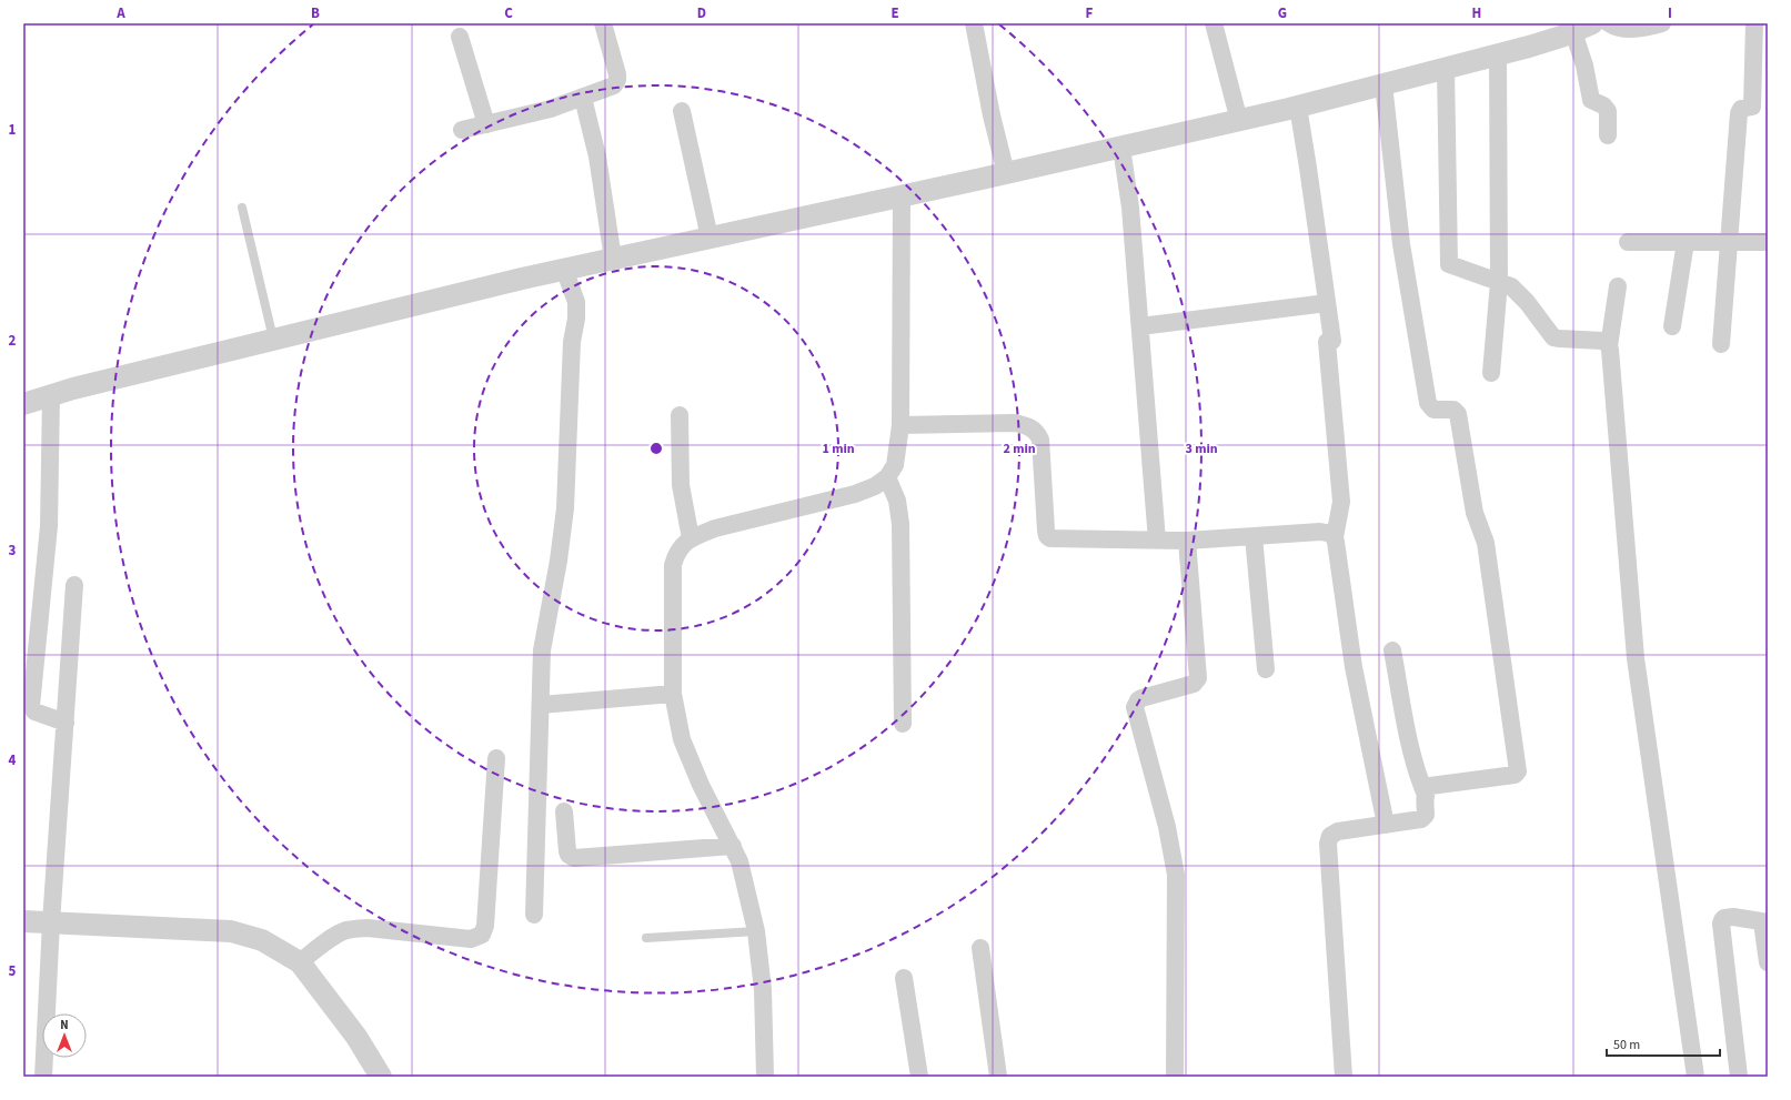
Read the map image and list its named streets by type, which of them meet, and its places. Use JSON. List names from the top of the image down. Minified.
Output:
{"scale_bar":"50 m","north":"top","grid":{"columns":["A","B","C","D","E","F","G","H","I"],"rows":["1","2","3","4","5"]},"rings":["1 min","2 min","3 min"]}
